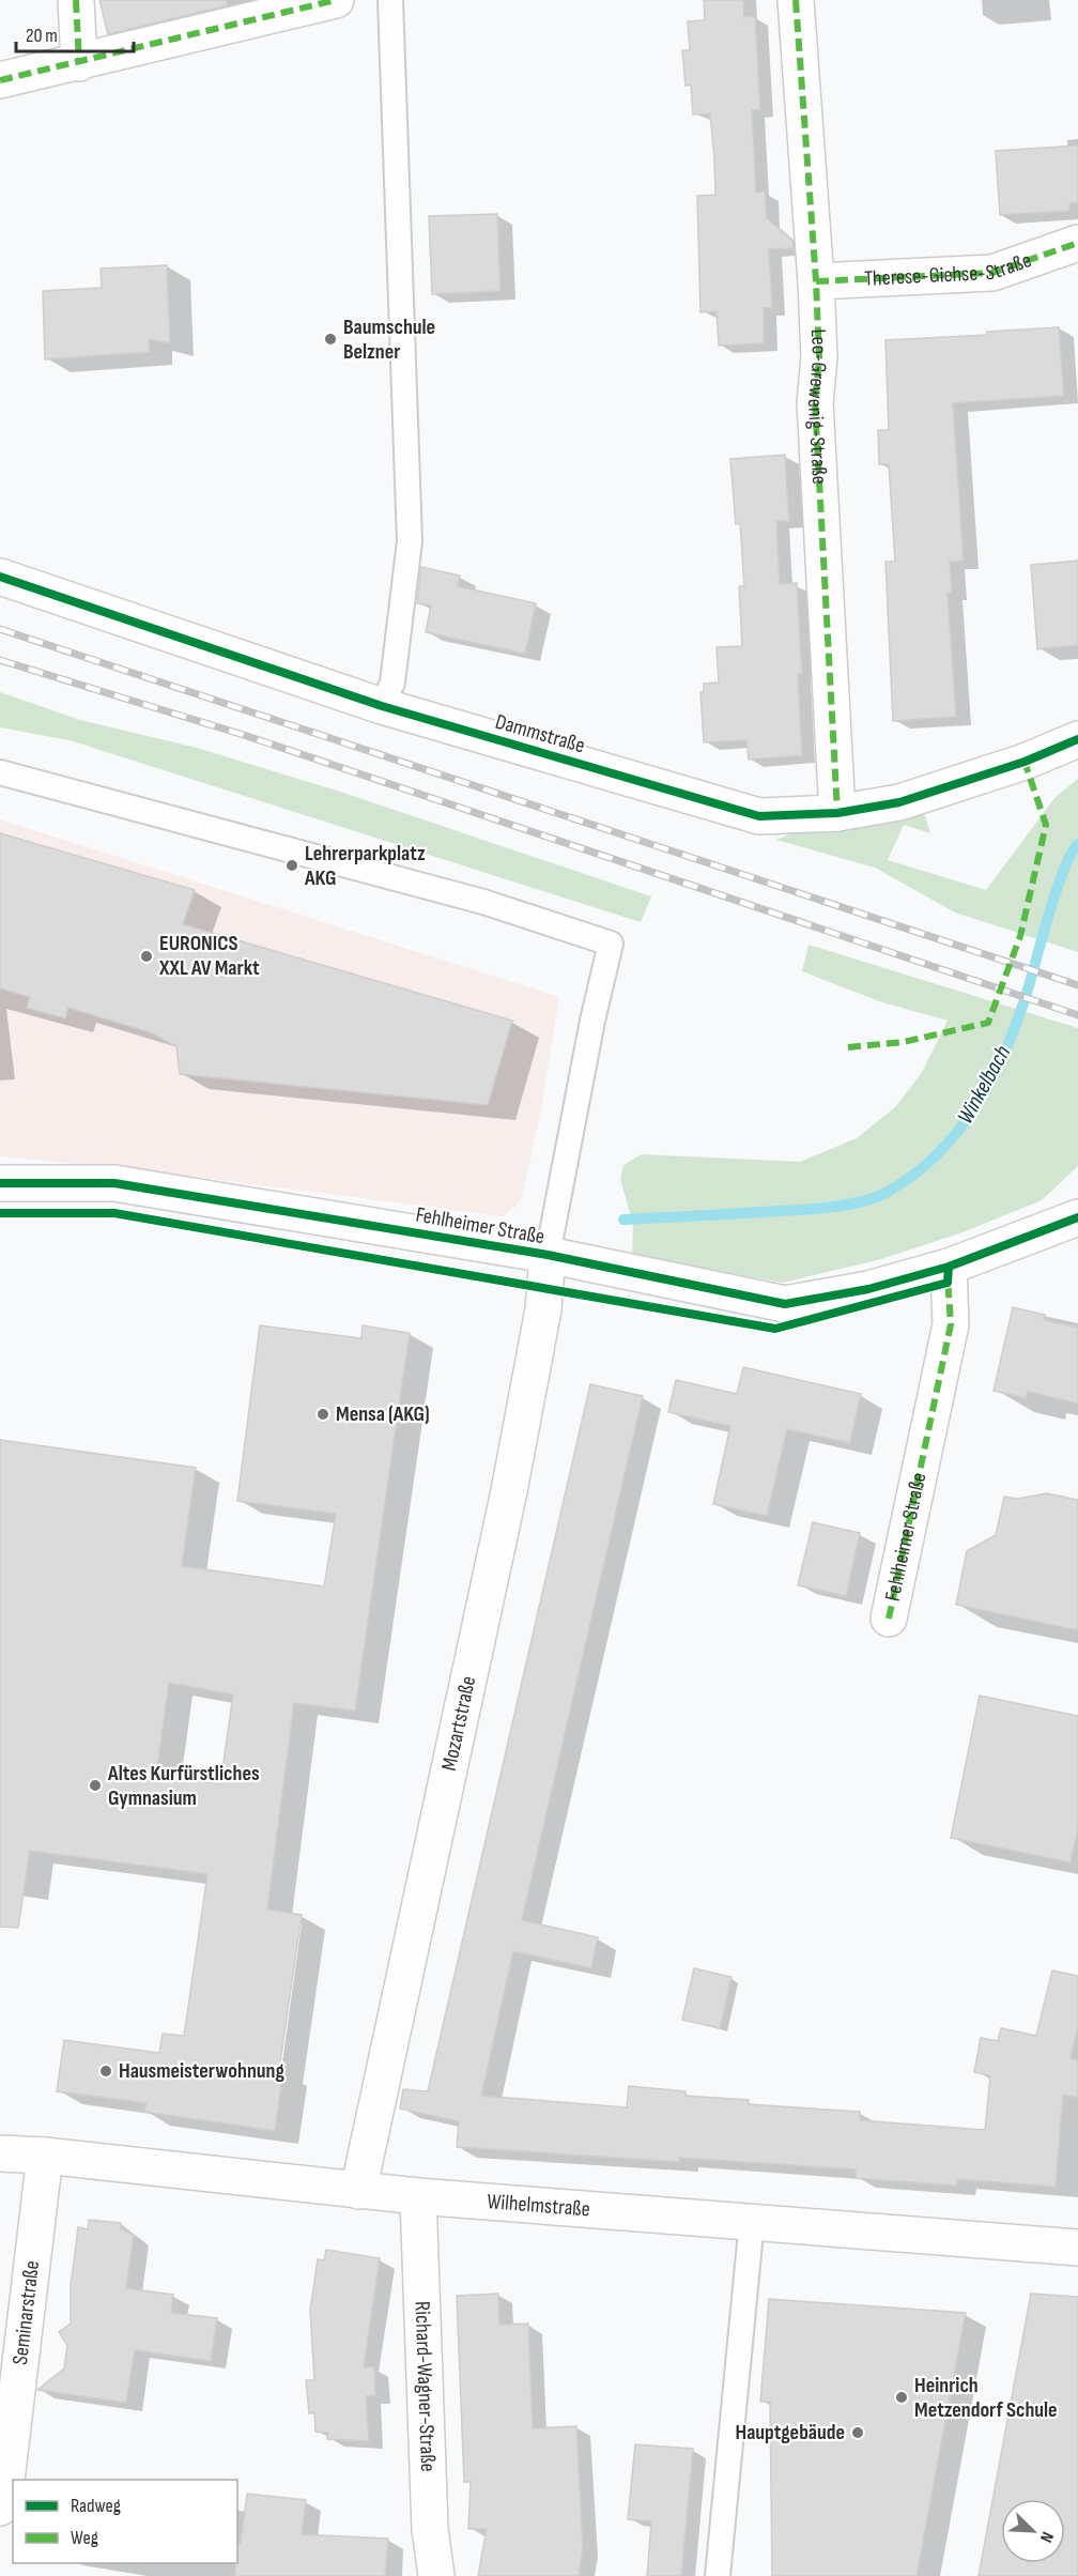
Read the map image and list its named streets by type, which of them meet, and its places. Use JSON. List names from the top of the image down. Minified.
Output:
{"streets":{"street":["Therese-Giehse-Straße","Leo-Grewenig-Straße","Dammstraße","Fehlheimer Straße","Mozartstraße","Wilhelmstraße","Seminarstraße","Richard-Wagner-Straße"]},"crossings":[["Therese-Giehse-Straße","Leo-Grewenig-Straße"],["Leo-Grewenig-Straße","Dammstraße"],["Fehlheimer Straße","Mozartstraße"],["Mozartstraße","Wilhelmstraße"],["Wilhelmstraße","Seminarstraße"],["Wilhelmstraße","Richard-Wagner-Straße"]],"water":["Winkelbach"],"places":["Baumschule Belzner","Lehrerparkplatz AKG","EURONICS XXL AV Markt","Mensa (AKG)","Altes Kurfürstliches Gymnasium","Hausmeisterwohnung","Heinrich Metzendorf Schule","Hauptgebäude"],"legend":["Radweg","Weg"],"scale_bar":"20 m","north":"bottom right"}
